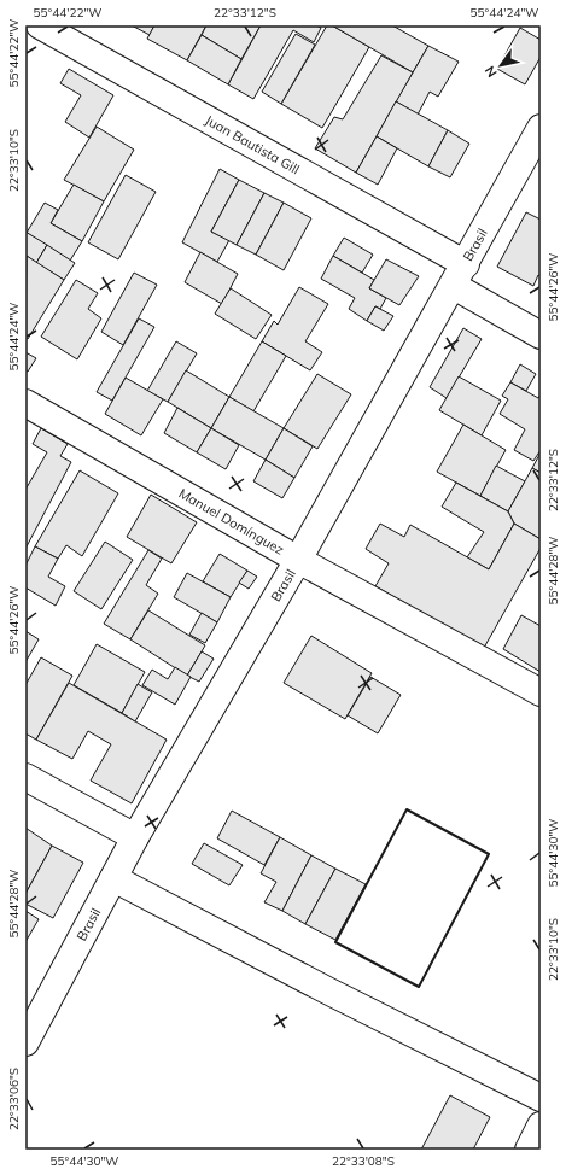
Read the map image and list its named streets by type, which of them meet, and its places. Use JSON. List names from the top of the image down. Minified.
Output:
{"streets":{"street":["Juan Bautista Gill","Brasil","Manuel Domínguez"]},"crossings":[["Juan Bautista Gill","Brasil"],["Brasil","Manuel Domínguez"]],"north":"bottom left","coordinates":["55°44'22\"W","22°33'12\"S","55°44'24\"W","22°33'10\"S","55°44'26\"W","55°44'28\"W","55°44'30\"W","22°33'06\"S","22°33'08\"S"]}
